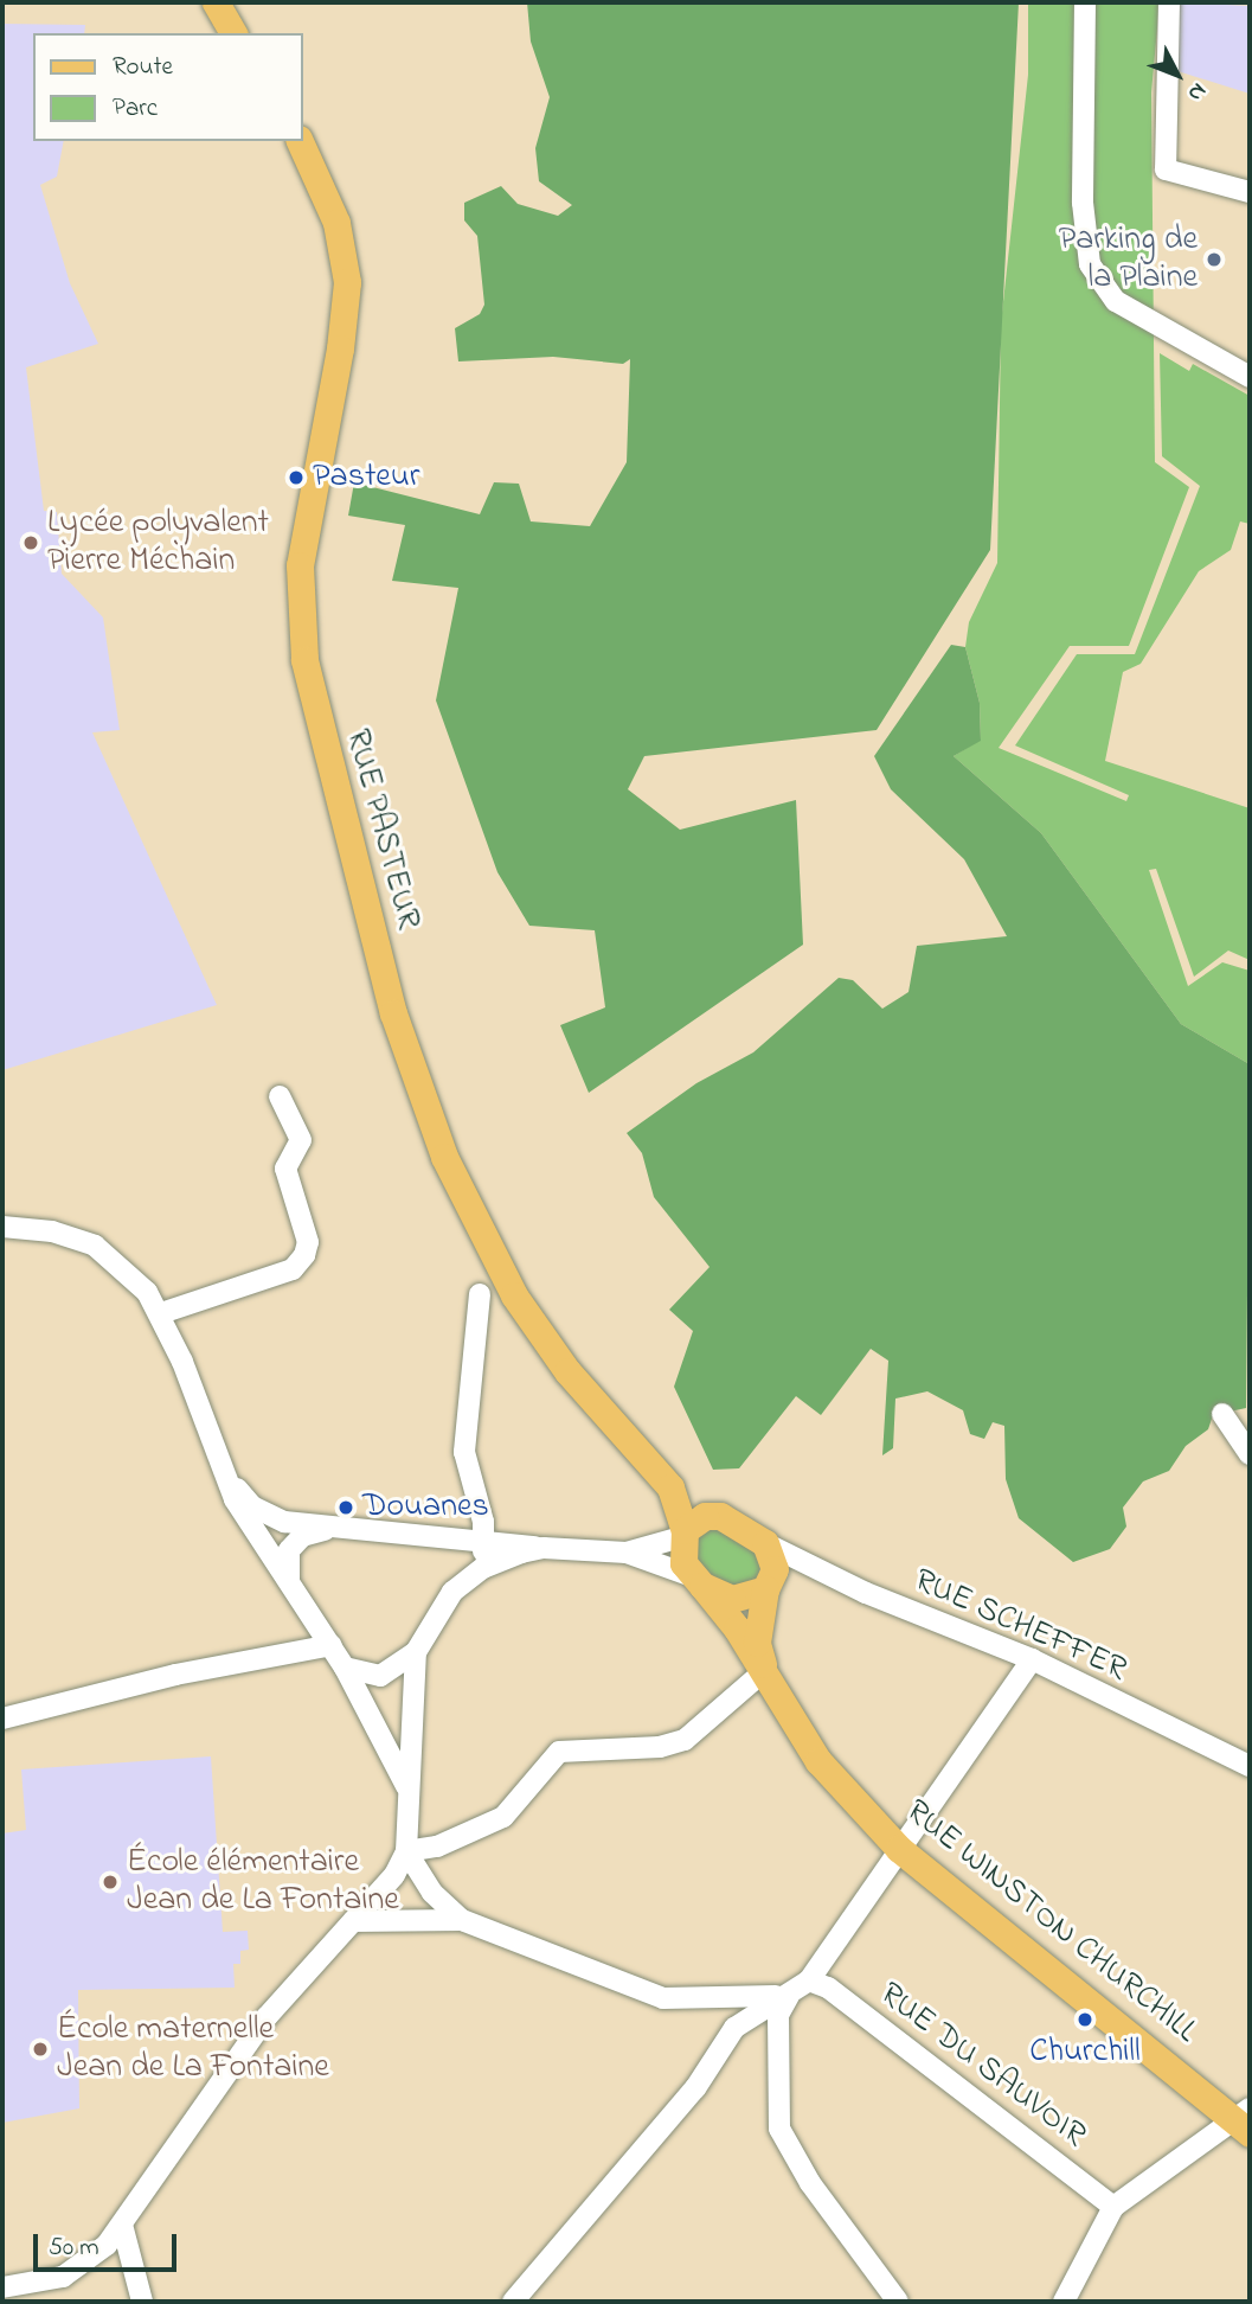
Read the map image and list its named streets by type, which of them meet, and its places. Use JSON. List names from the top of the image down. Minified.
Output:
{"streets":{"main road":["RUE PASTEUR","RUE WINSTON CHURCHILL"],"street":["RUE SCHEFFER","RUE DU SAUVOIR"]},"crossings":[["RUE PASTEUR","RUE SCHEFFER"],["RUE PASTEUR","RUE WINSTON CHURCHILL"],["RUE SCHEFFER","RUE WINSTON CHURCHILL"]],"places":["Parking de la Plaine","Pasteur","Lycée polyvalent Pierre Méchain","Douanes","École élémentaire Jean de La Fontaine","Churchill","École maternelle Jean de La Fontaine"],"legend":["Route","Parc"],"scale_bar":"50 m","north":"bottom right"}
